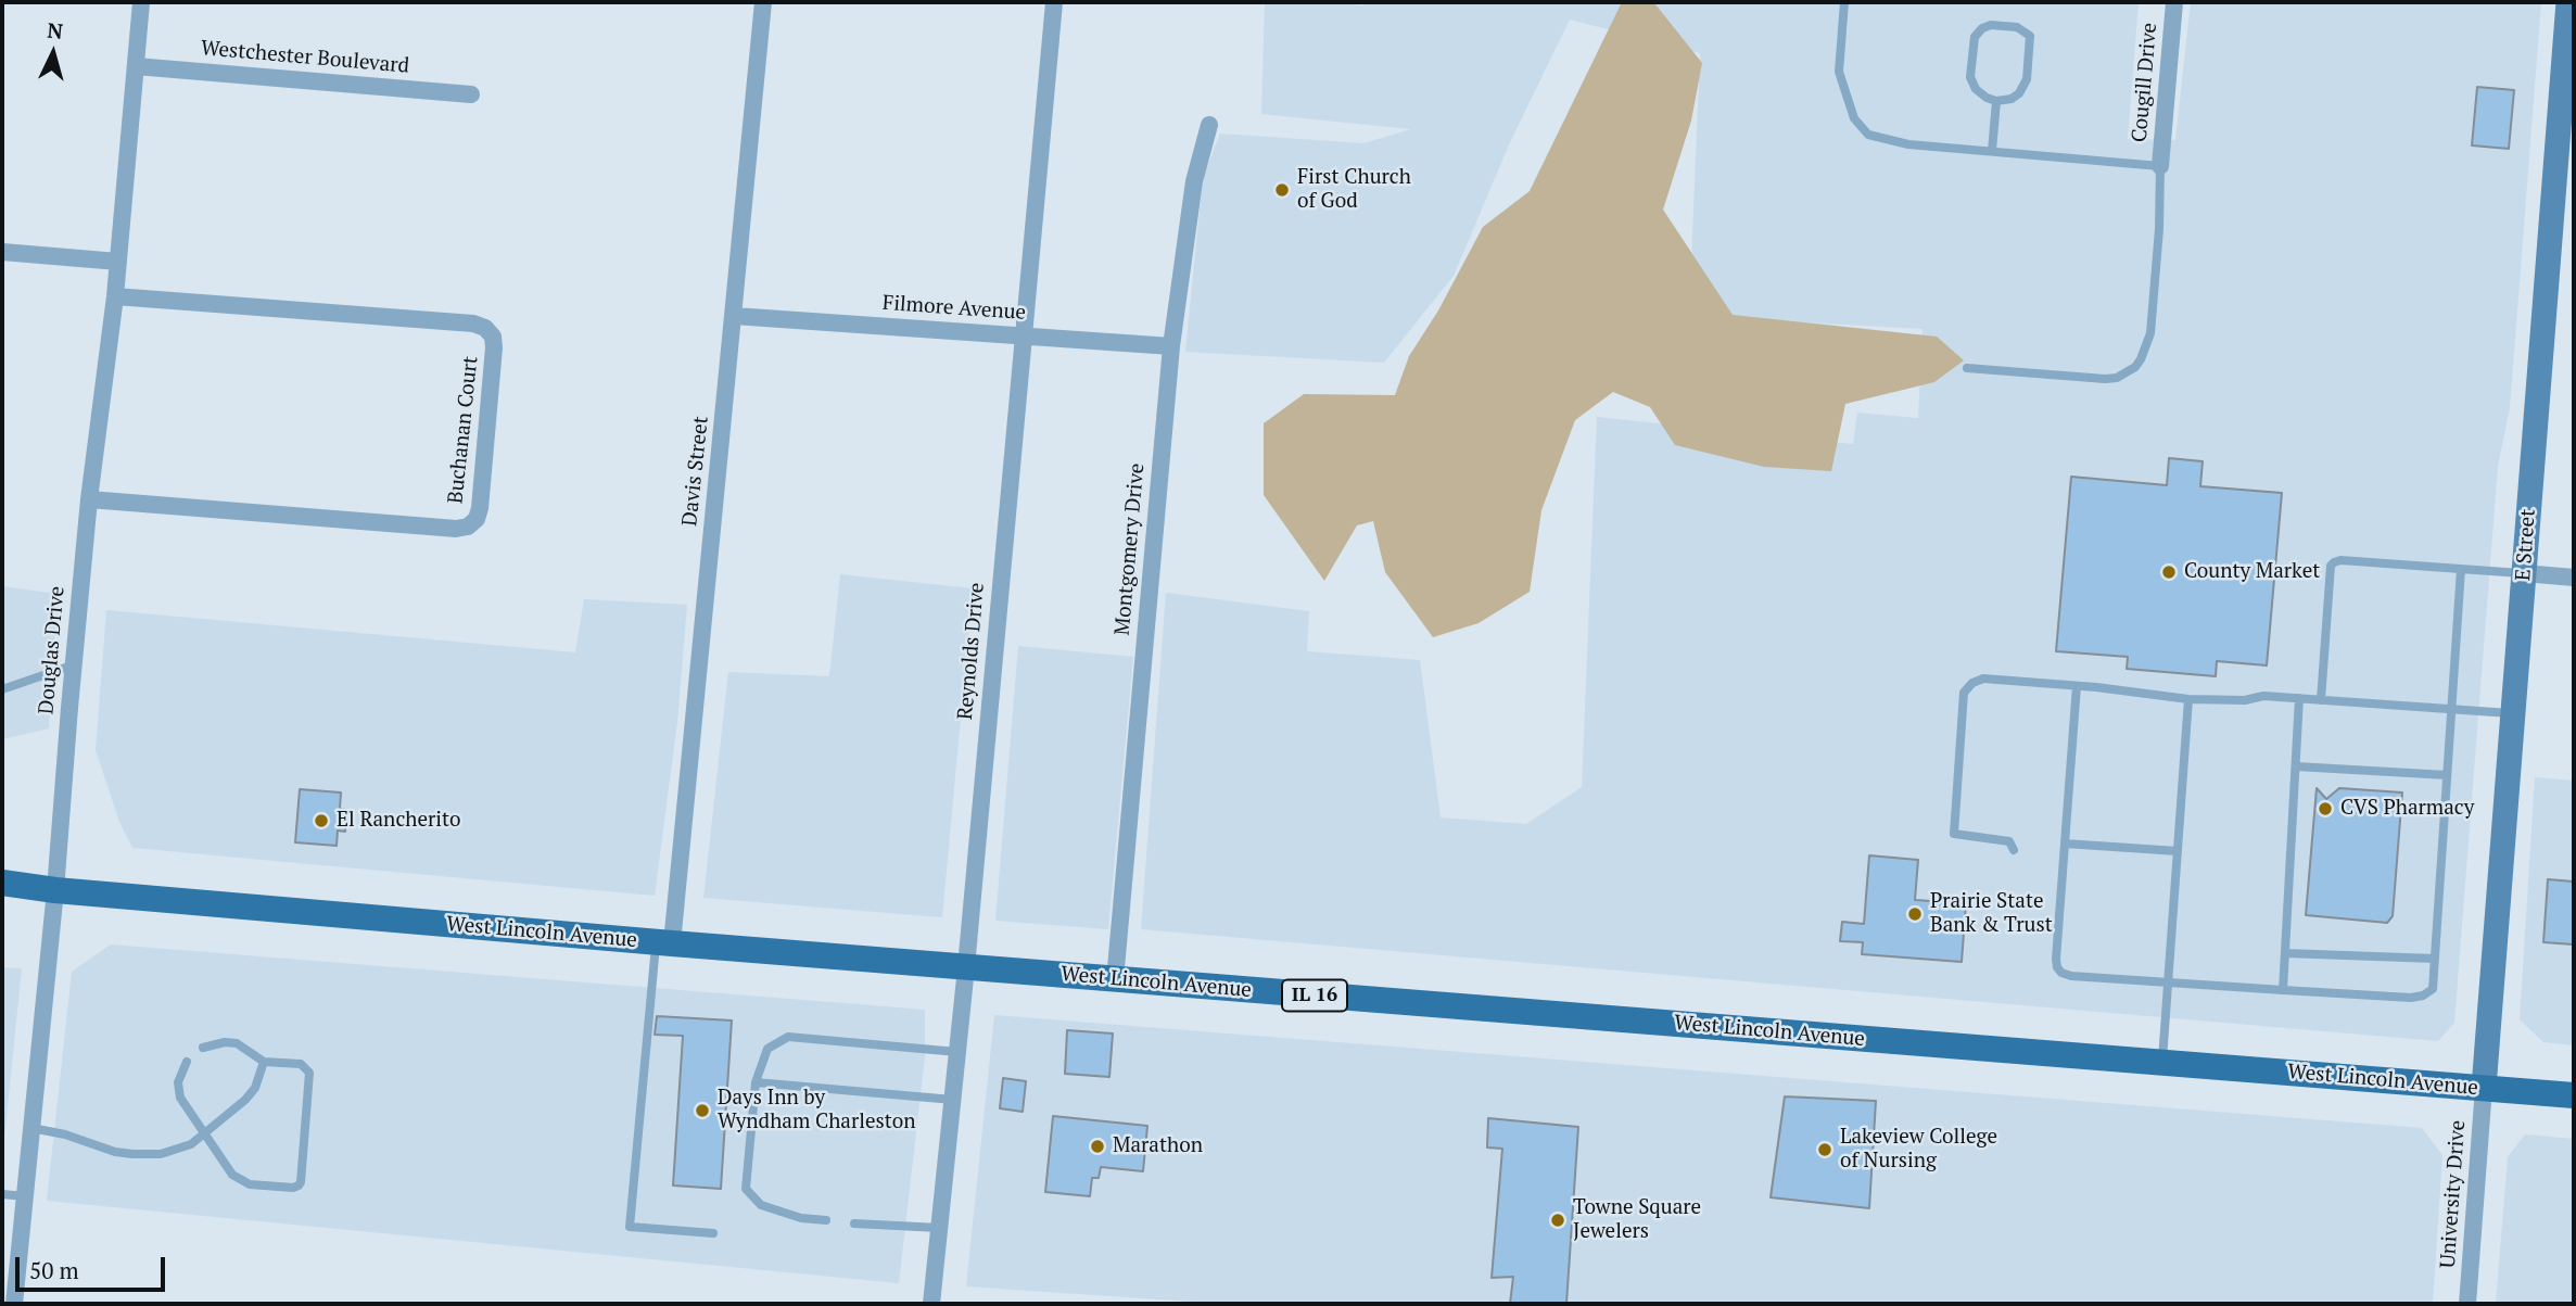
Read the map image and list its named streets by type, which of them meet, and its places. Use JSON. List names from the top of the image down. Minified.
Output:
{"streets":{"main road":["West Lincoln Avenue","IL 16"],"street":["Westchester Boulevard","Cougill Drive","Filmore Avenue","Buchanan Court","Davis Street","E Street","Montgomery Drive","Douglas Drive","Reynolds Drive","University Drive"]},"crossings":[["Westchester Boulevard","Douglas Drive"],["Filmore Avenue","Davis Street"],["Filmore Avenue","Montgomery Drive"],["Filmore Avenue","Reynolds Drive"],["Buchanan Court","Douglas Drive"],["Davis Street","West Lincoln Avenue"],["E Street","West Lincoln Avenue"],["E Street","University Drive"],["Montgomery Drive","West Lincoln Avenue"],["Douglas Drive","West Lincoln Avenue"],["Douglas Drive","IL 16"],["Reynolds Drive","West Lincoln Avenue"],["West Lincoln Avenue","IL 16"],["West Lincoln Avenue","University Drive"]],"places":["First Church of God","County Market","CVS Pharmacy","El Rancherito","Prairie State Bank & Trust","Days Inn by Wyndham Charleston","Marathon","Lakeview College of Nursing","Towne Square Jewelers"],"scale_bar":"50 m","north":"top"}
